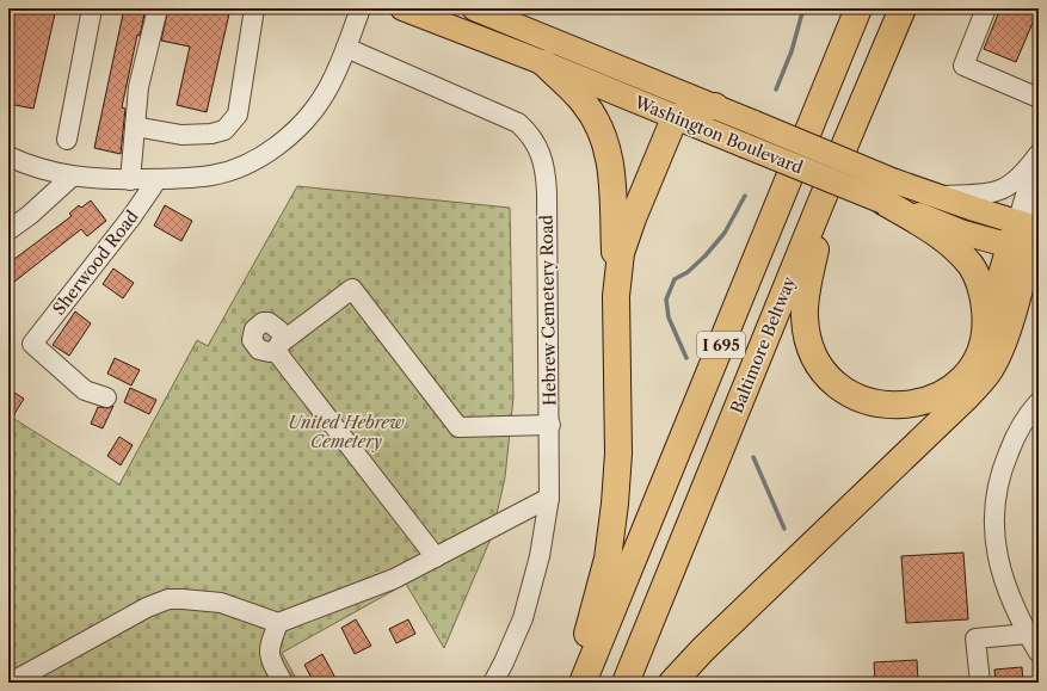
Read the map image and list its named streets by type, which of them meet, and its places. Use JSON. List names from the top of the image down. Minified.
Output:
{"streets":{"highway":["I 695","Baltimore Beltway"],"main road":["Washington Boulevard"],"street":["Sherwood Road","Hebrew Cemetery Road"]},"parks":["United Hebrew Cemetery"]}
